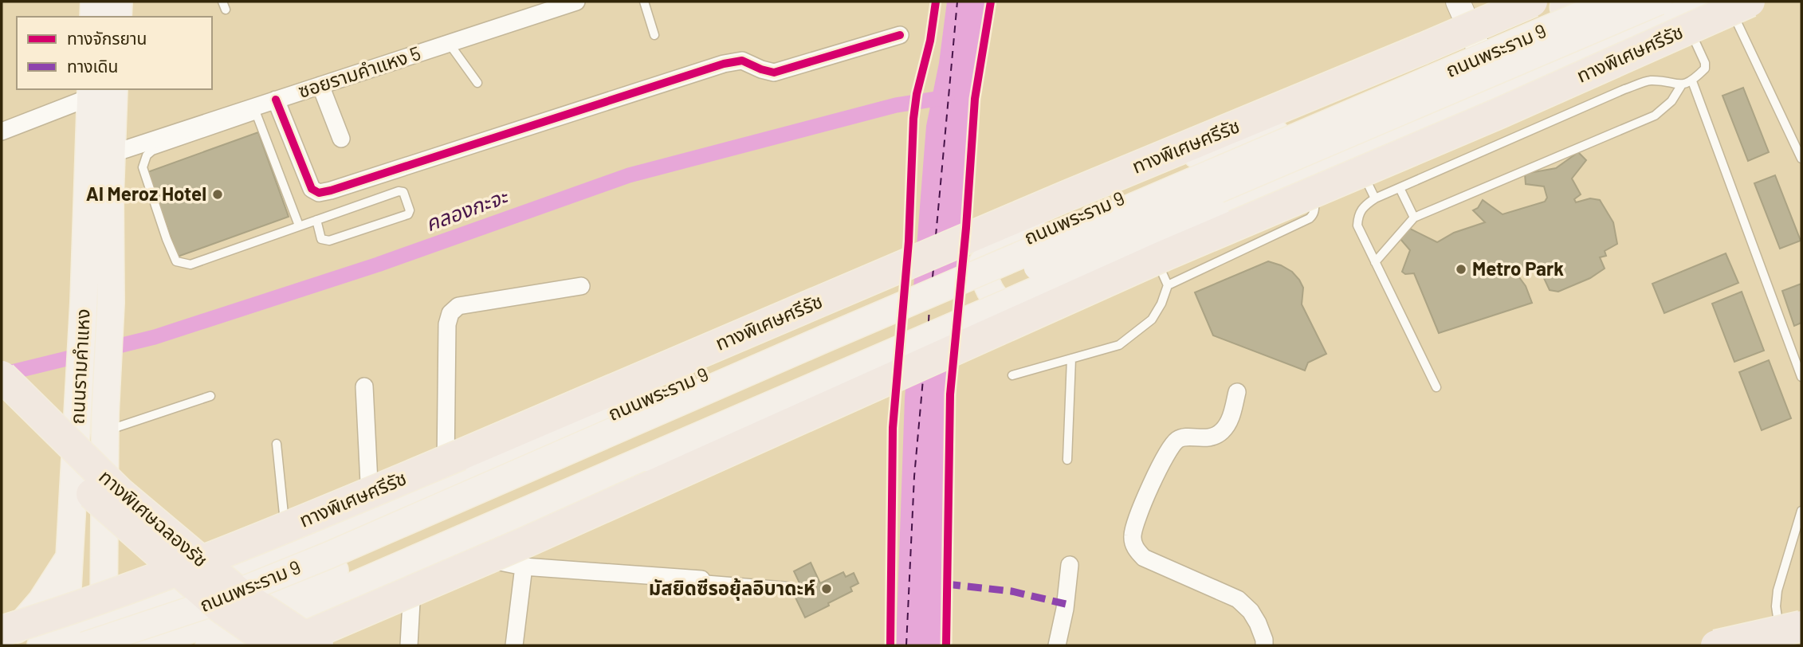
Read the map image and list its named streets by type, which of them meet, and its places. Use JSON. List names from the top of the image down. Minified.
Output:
{"streets":{"highway":["ทางพิเศษศรีรัช","ทางพิเศษฉลองรัช"],"main road":["ถนนพระราม 9","ถนนรามคำแหง"],"street":["ซอยรามคำแหง 5"]},"crossings":[["ถนนพระราม 9","ทางพิเศษศรีรัช"],["ถนนพระราม 9","ถนนรามคำแหง"],["ซอยรามคำแหง 5","ถนนรามคำแหง"]],"water":["คลองกะจะ"],"places":["Al Meroz Hotel","Metro Park","มัสยิดซีรอยุ้ลอิบาดะห์"],"legend":["ทางจักรยาน","ทางเดิน"]}
